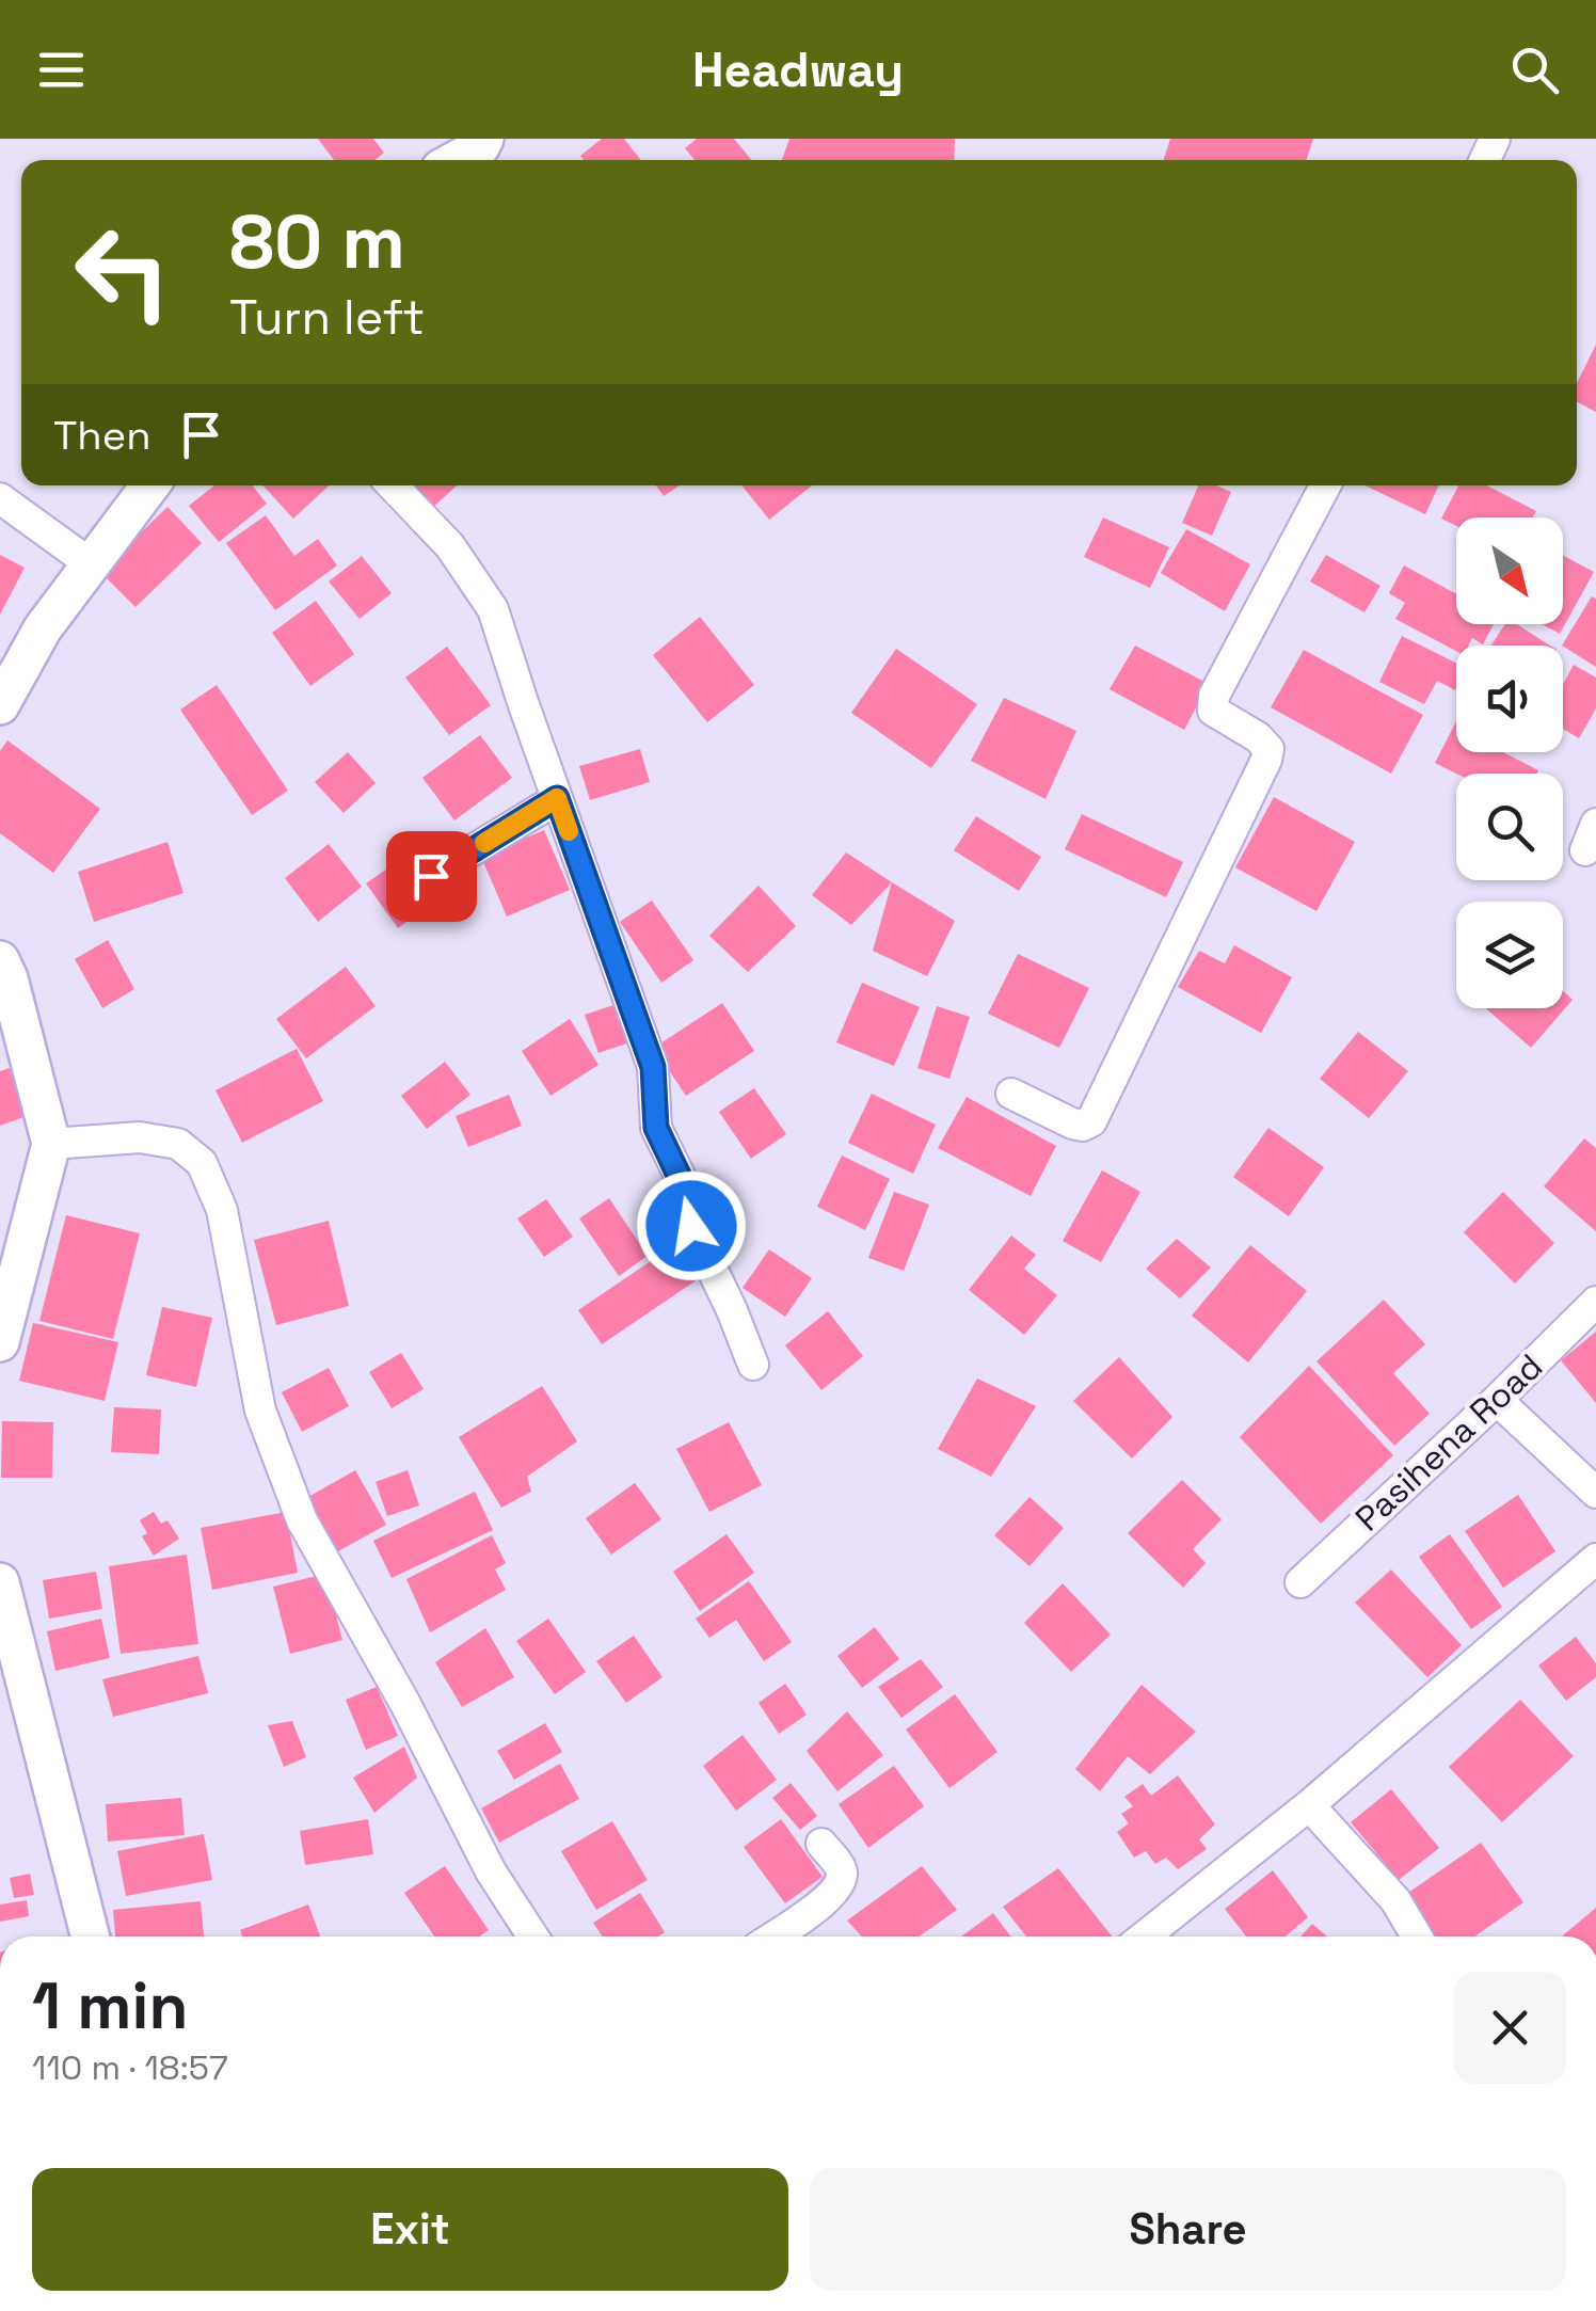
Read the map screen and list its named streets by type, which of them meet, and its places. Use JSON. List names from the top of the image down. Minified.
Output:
{"streets":{"street":["Pasihena Road"]},"north":"bottom right","page":{"header":"Headway","turn":["80 m","Turn left"],"then":"Then","heading":["1 min","110 m · 18:57"],"buttons":["Exit","Share"]}}
